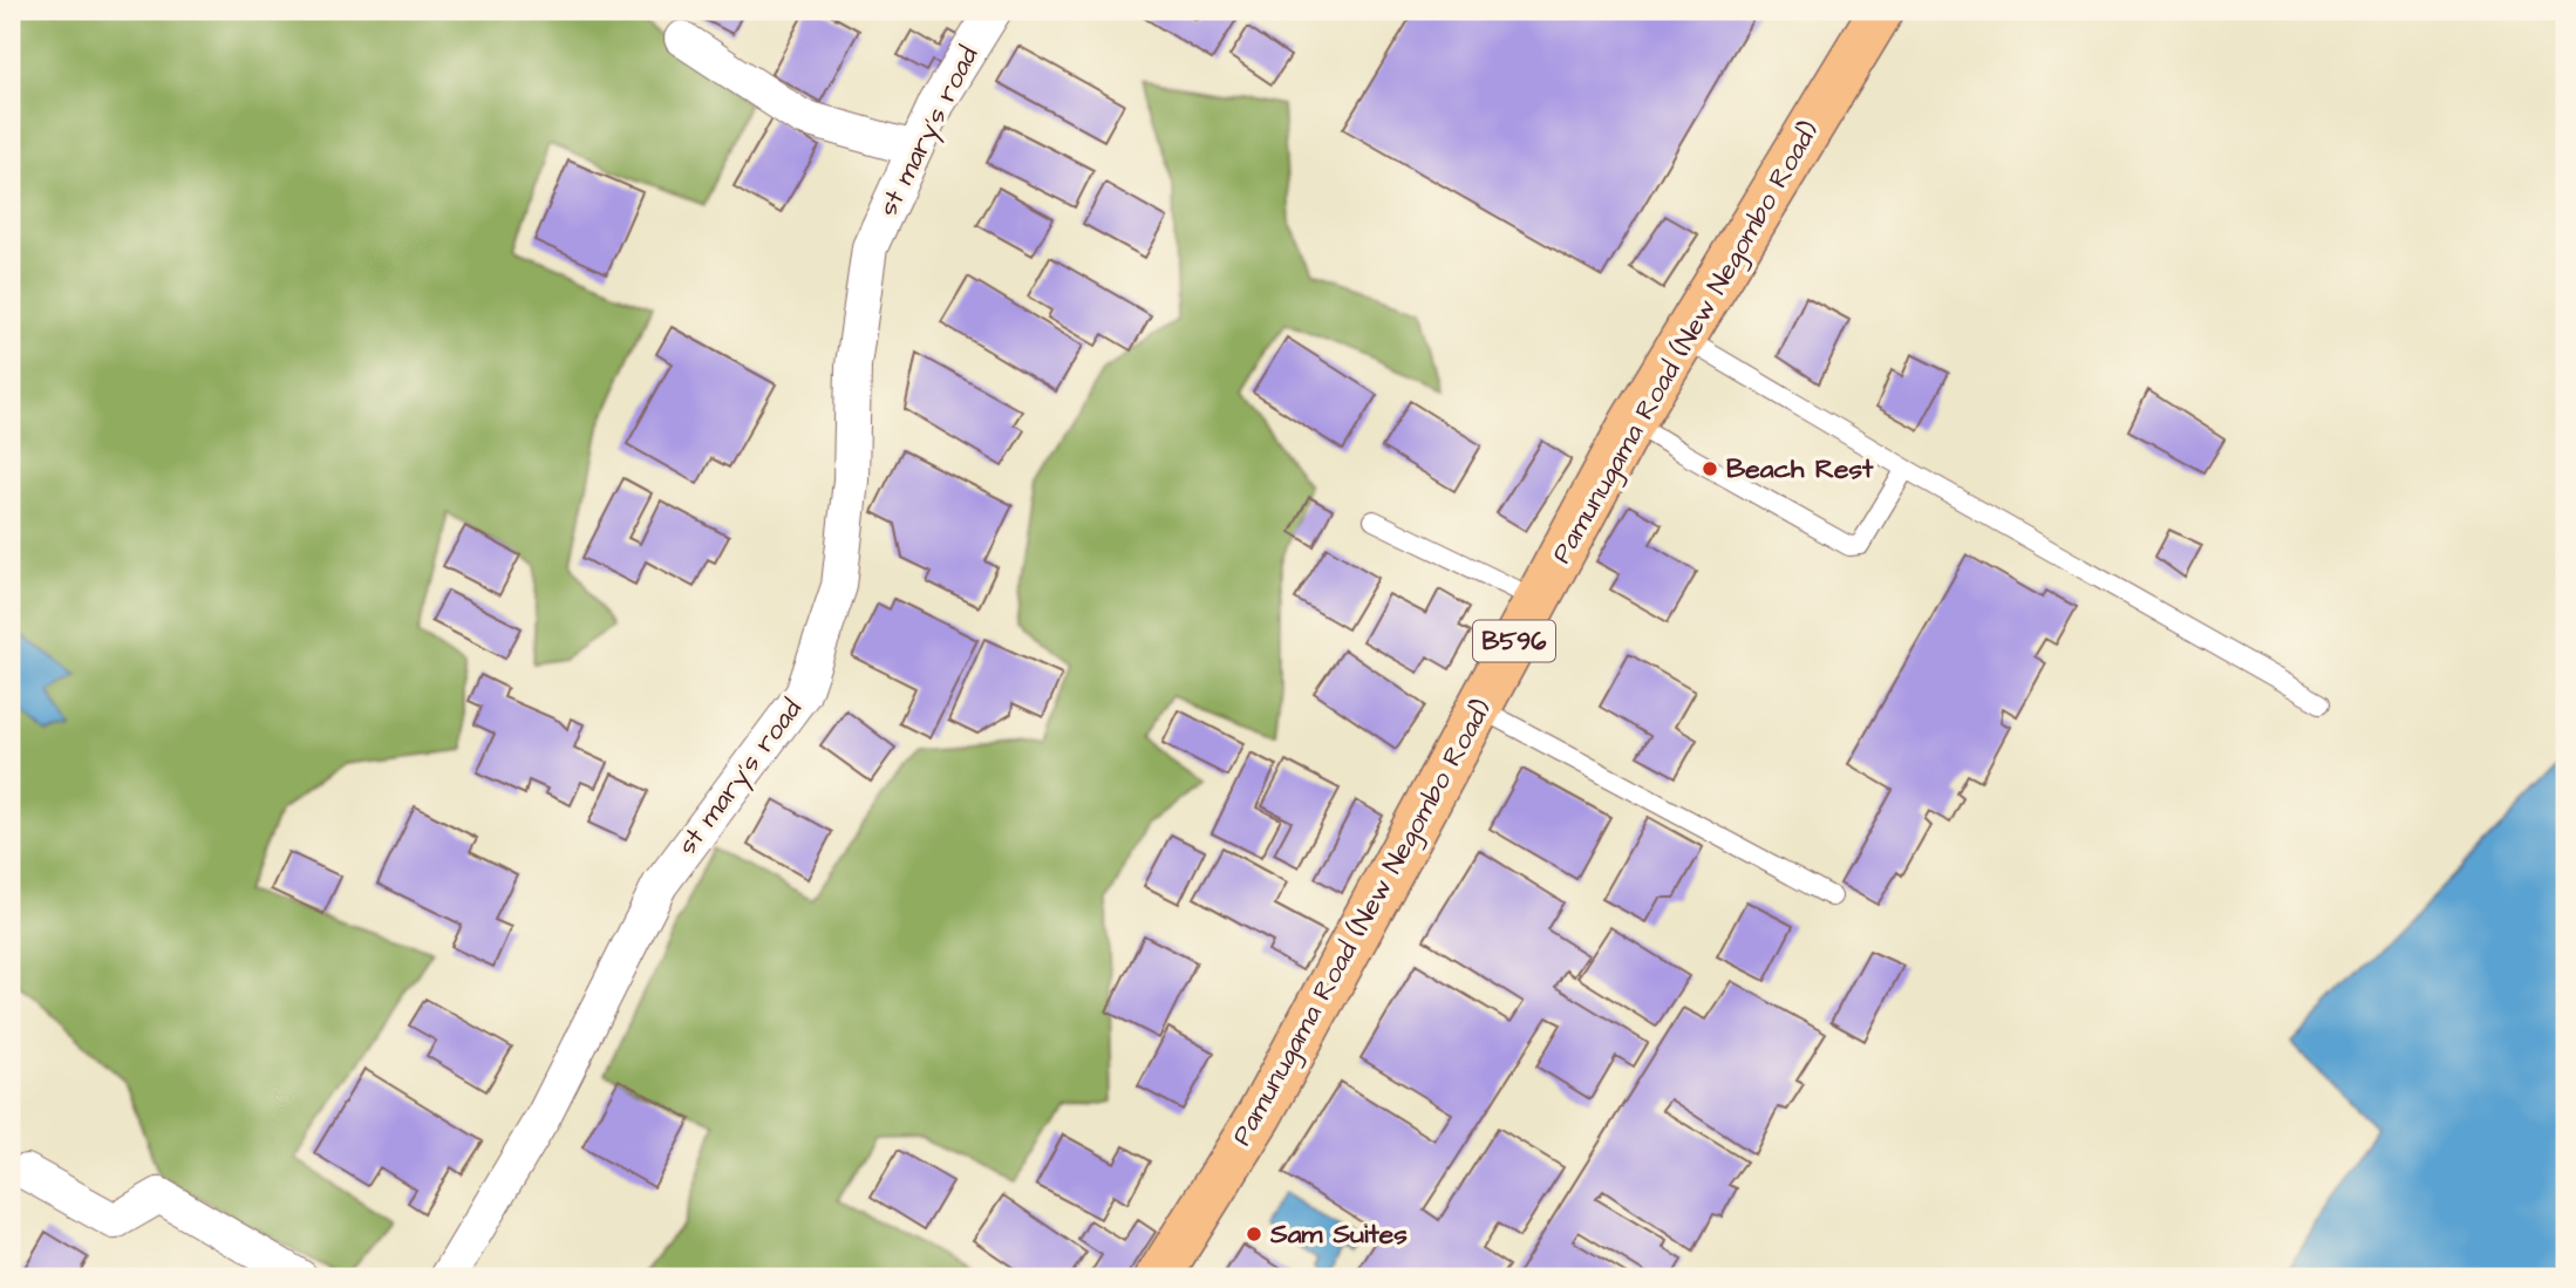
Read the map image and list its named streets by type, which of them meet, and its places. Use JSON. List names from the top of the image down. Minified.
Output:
{"streets":{"main road":["Pamunugama Road (New Negombo Road)","B596"],"street":["st mary's road"]},"places":["Beach Rest","Sam Suites"]}
